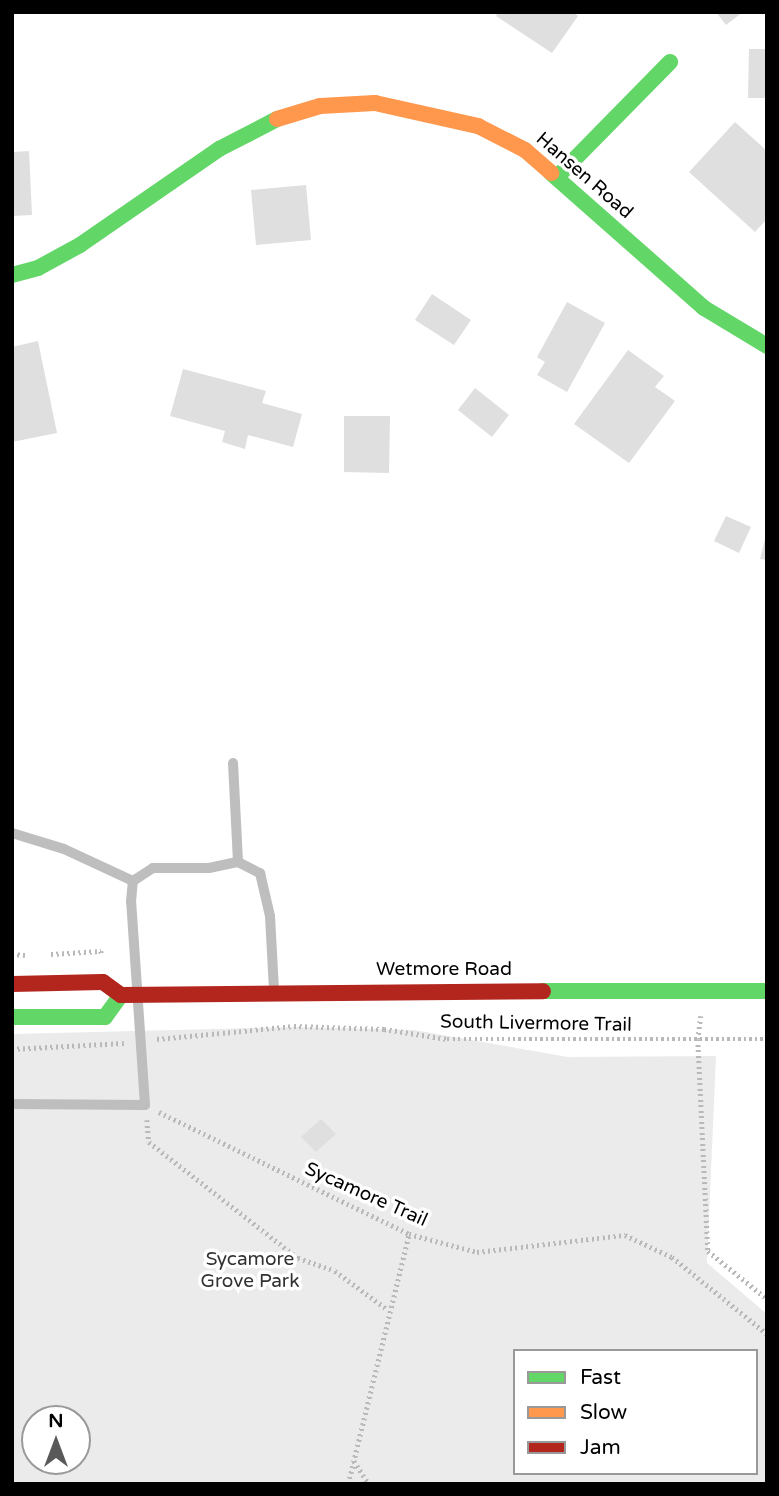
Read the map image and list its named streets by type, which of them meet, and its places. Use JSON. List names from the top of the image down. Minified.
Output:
{"streets":{"street":["Hansen Road","Wetmore Road"],"path":["South Livermore Trail","Sycamore Trail"]},"parks":["Sycamore Grove Park"],"legend":["Fast","Slow","Jam"],"north":"top"}
